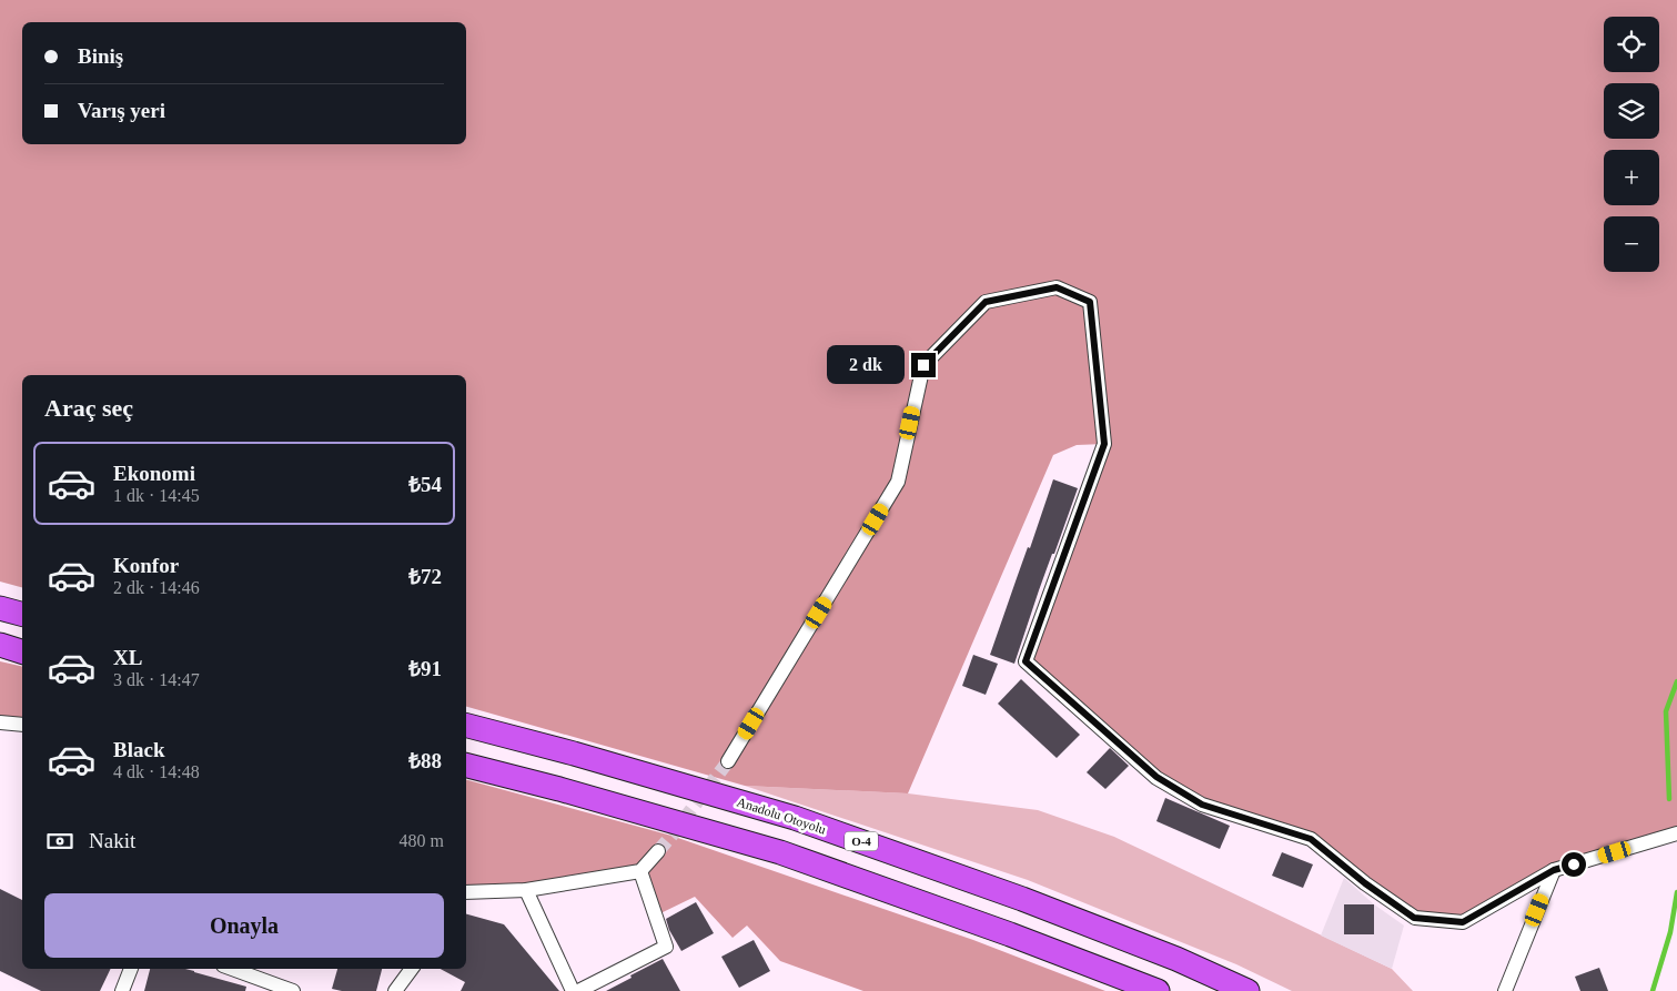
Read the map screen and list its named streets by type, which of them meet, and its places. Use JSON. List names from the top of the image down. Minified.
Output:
{"streets":{"highway":["Anadolu Otoyolu","O-4"]},"page":{"map_buttons":["+","−"],"banner":["Biniş","Varış yeri"],"bubble":"2 dk","heading":"Araç seç","list":[{"name":"Ekonomi","note":"1 dk · 14:45","value":"₺54"},{"name":"Konfor","note":"2 dk · 14:46","value":"₺72"},{"name":"XL","note":"3 dk · 14:47","value":"₺91"},{"name":"Black","note":"4 dk · 14:48","value":"₺88"}],"pay":["Nakit","480 m"],"buttons":"Onayla"}}
